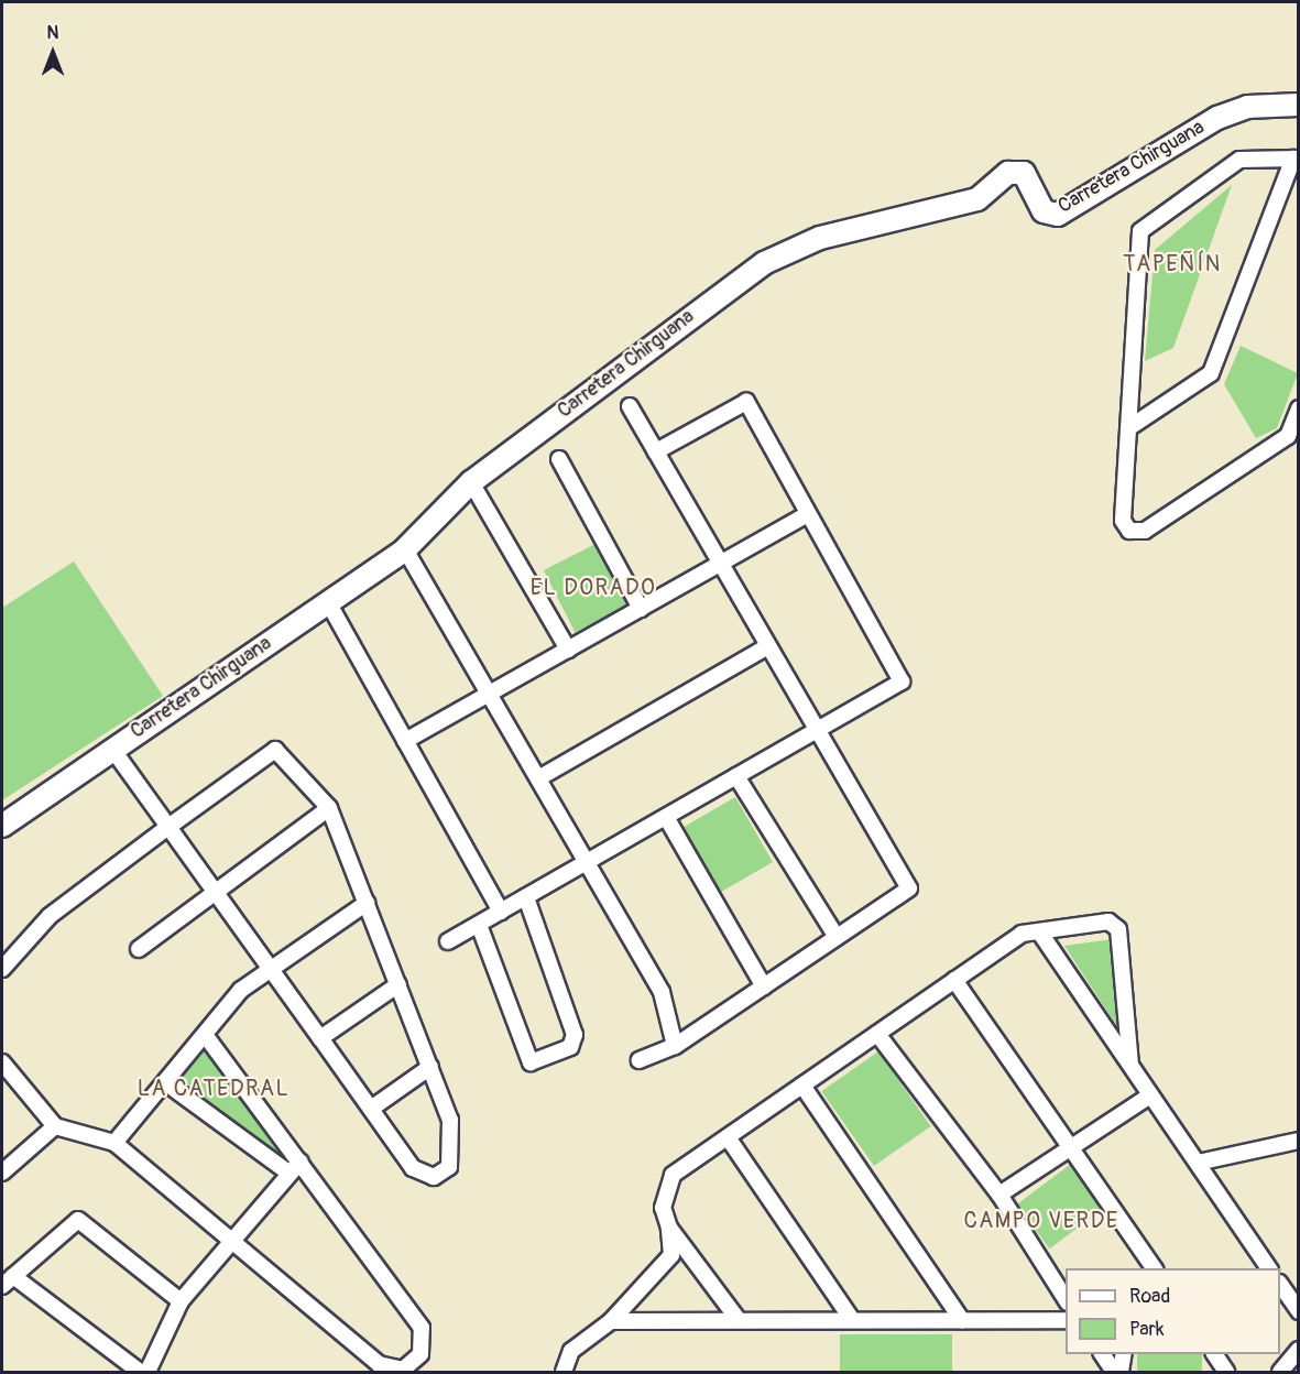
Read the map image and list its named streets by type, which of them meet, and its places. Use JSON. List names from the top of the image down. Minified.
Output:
{"streets":{"street":["Carretera Chirguana"]},"districts":["TAPEÑÍN","EL DORADO","LA CATEDRAL","CAMPO VERDE"],"legend":["Road","Park"],"north":"top"}
